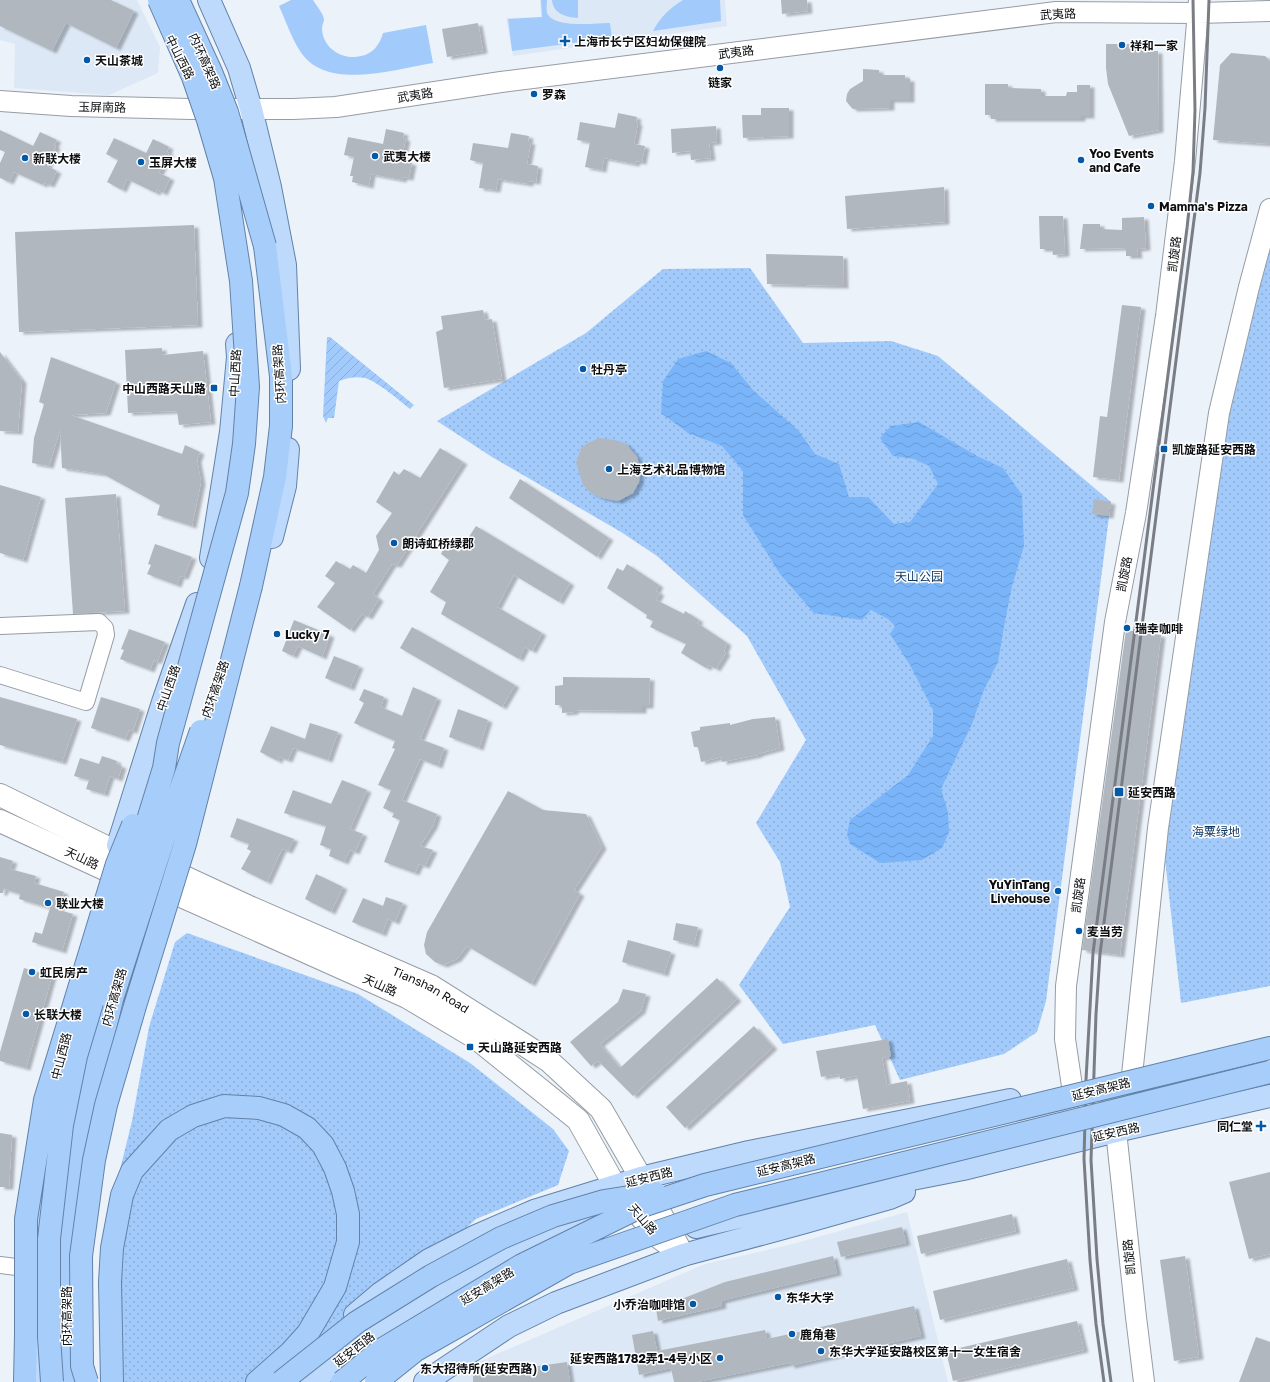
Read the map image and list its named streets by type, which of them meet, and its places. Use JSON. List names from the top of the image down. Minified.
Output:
{"streets":{"highway":["内环高架路","延安高架路"],"main road":["中山西路","天山路","Tianshan Road","延安西路"],"street":["武夷路","玉屏南路","凯旋路"]},"crossings":[["武夷路","中山西路"],["武夷路","玉屏南路"],["武夷路","凯旋路"],["中山西路","玉屏南路"],["中山西路","天山路"],["凯旋路","延安西路"],["天山路","Tianshan Road"],["天山路","延安西路"],["Tianshan Road","延安西路"],["延安高架路","延安西路"]],"parks":["天山公园","海粟绿地"],"places":{"health":["上海市长宁区妇幼保健院","同仁堂"],"other":["祥和一家","天山茶城","链家","罗森","武夷大楼","新联大楼","Yoo Events and Cafe","玉屏大楼","Mamma's Pizza","牡丹亭","上海艺术礼品博物馆","朗诗虹桥绿郡","瑞幸咖啡","Lucky 7","YuYinTang Livehouse","联业大楼","麦当劳","虹民房产","长联大楼","东华大学","小乔治咖啡馆","鹿角巷","东华大学延安路校区第十一女生宿舍","延安西路1782弄1-4号小区","东大招待所(延安西路)"],"transit":["中山西路天山路","凯旋路延安西路","延安西路","天山路延安西路"]}}
